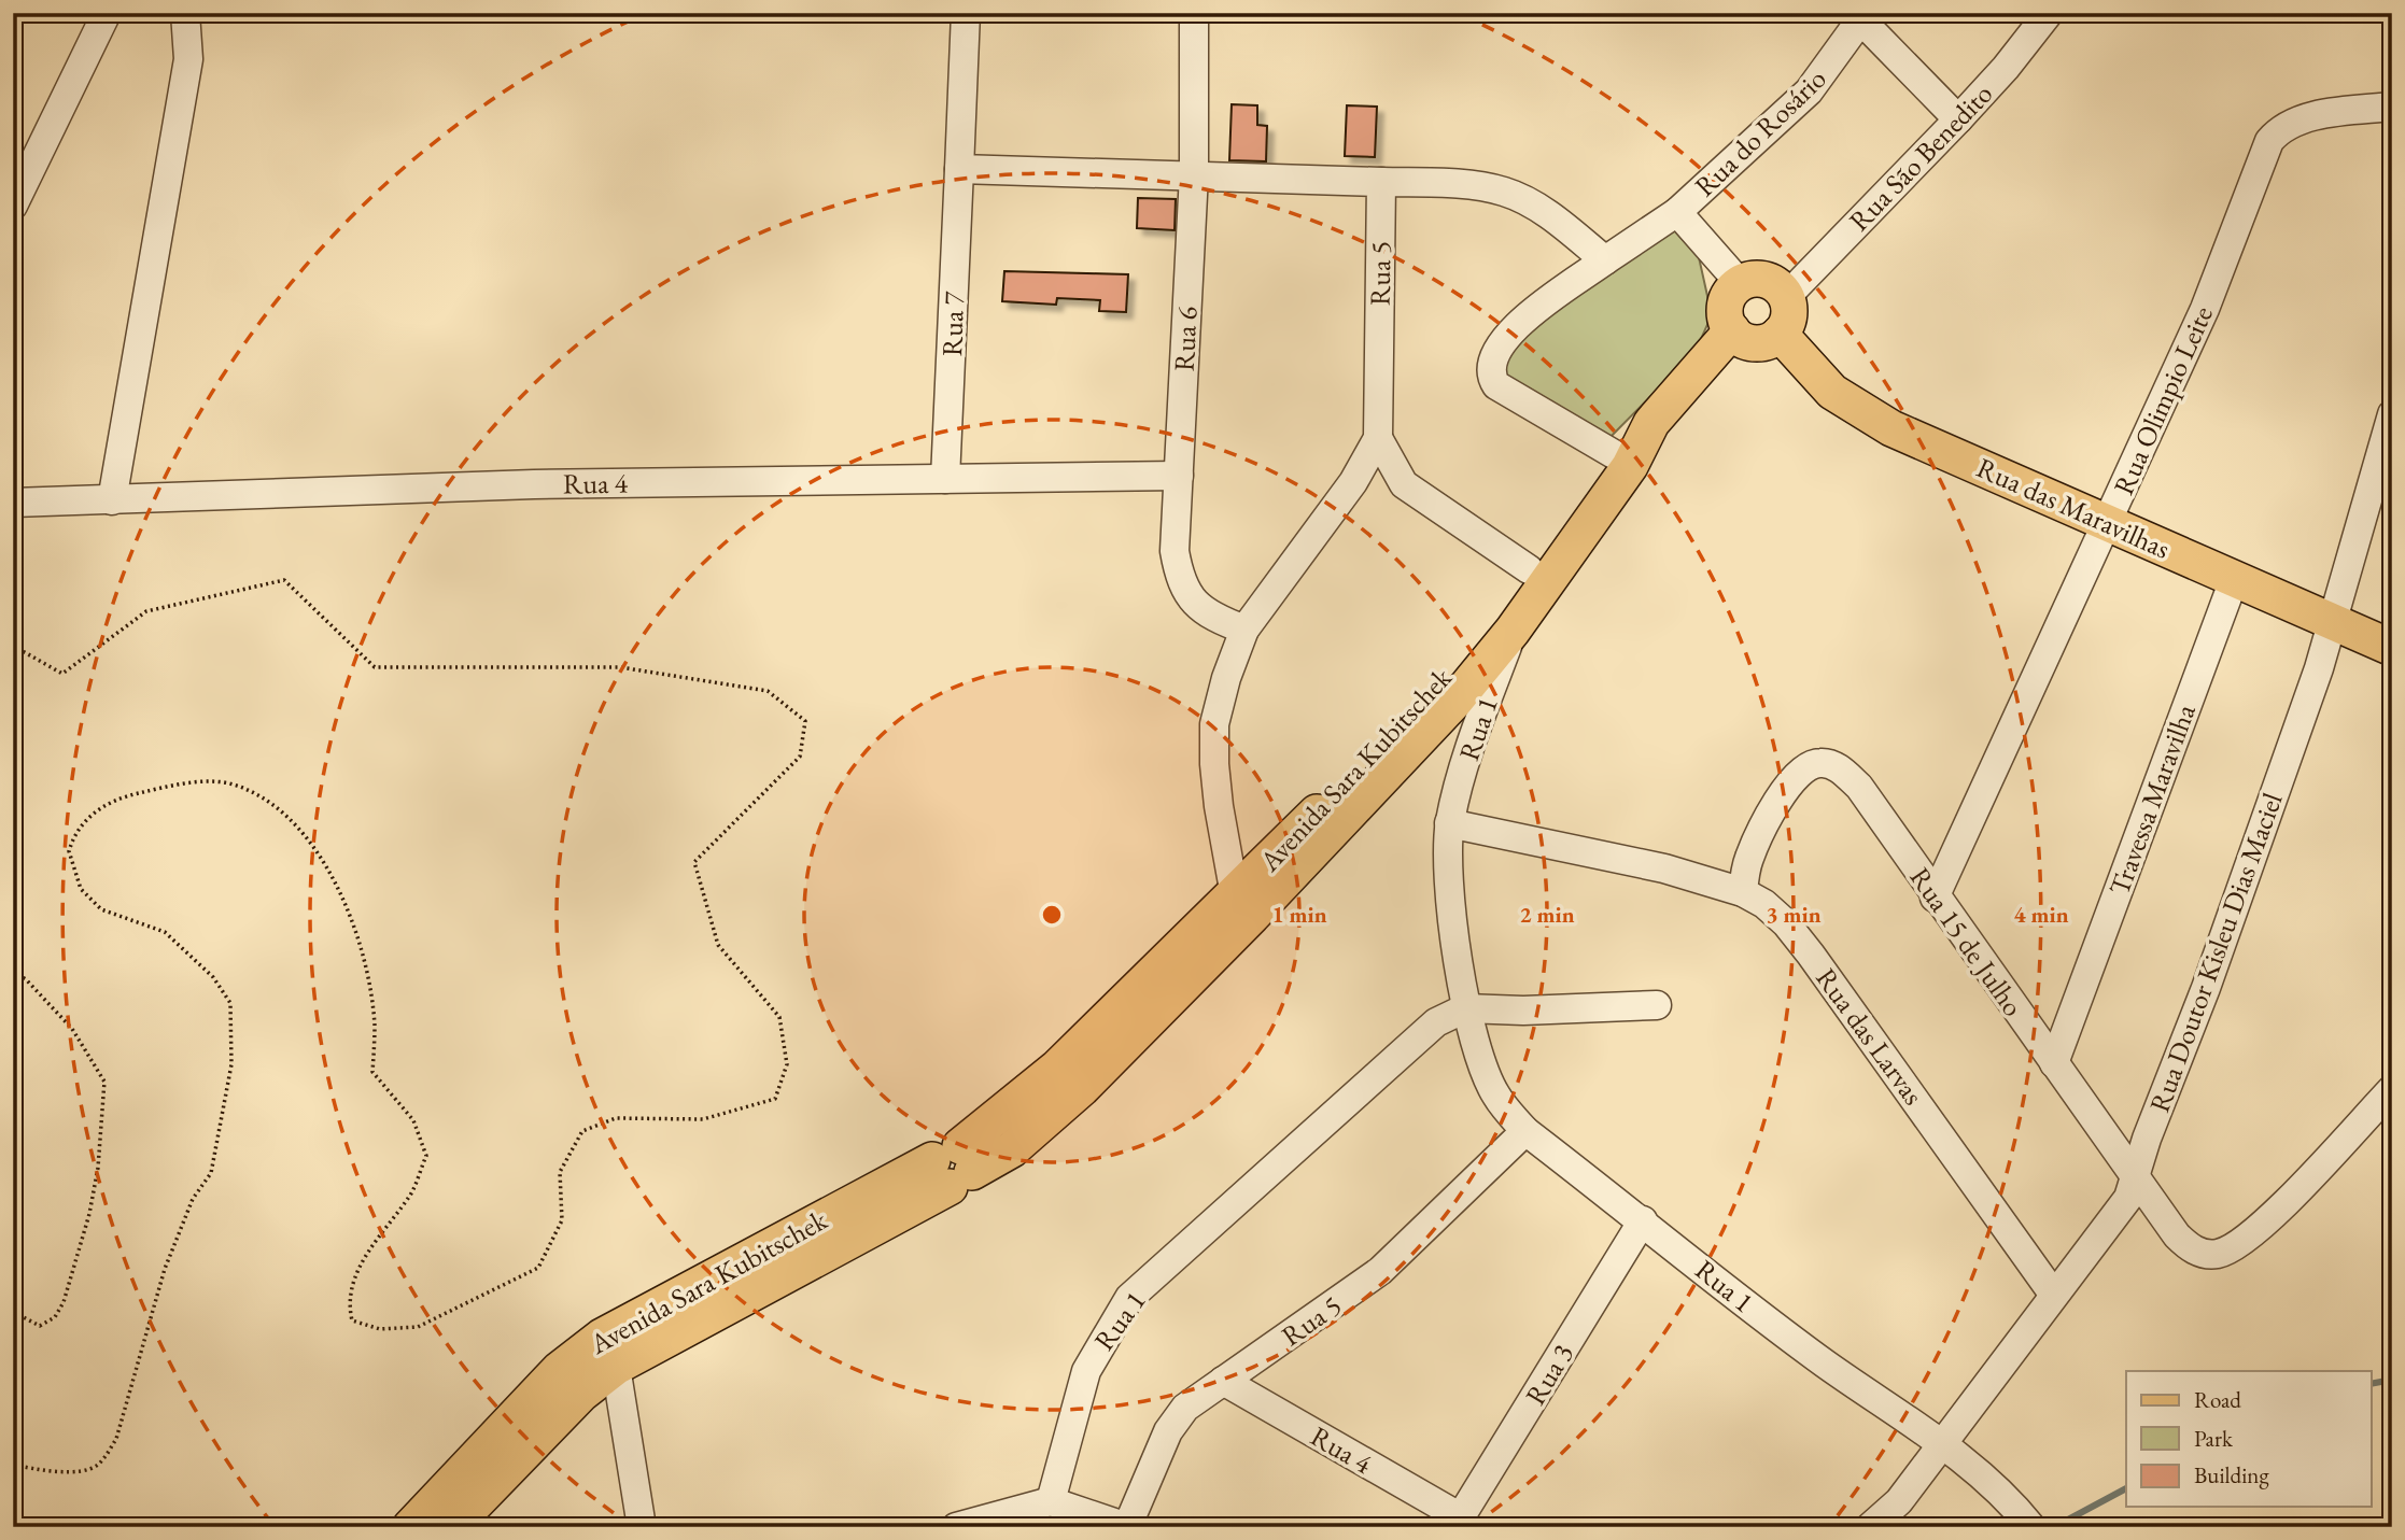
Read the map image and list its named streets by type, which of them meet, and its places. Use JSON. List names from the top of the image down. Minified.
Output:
{"streets":{"main road":["Rua das Maravilhas","Avenida Sara Kubitschek"],"street":["Rua do Rosário","Rua São Benedito","Rua 5","Rua 7","Rua 6","Rua Olimpio Leite","Rua 4","Rua 1","Travessa Maravilha","Rua 15 de Julho","Rua Doutor Kisleu Dias Maciel","Rua das Larvas","Rua 3"]},"crossings":[["Rua São Benedito","Rua das Maravilhas"],["Rua 5","Rua 6"],["Rua 5","Rua 4"],["Rua 5","Rua 1"],["Rua 5","Avenida Sara Kubitschek"],["Rua 7","Rua 4"],["Rua 6","Rua 4"],["Rua Olimpio Leite","Rua das Maravilhas"],["Rua Olimpio Leite","Rua 15 de Julho"],["Rua 4","Rua 3"],["Rua das Maravilhas","Travessa Maravilha"],["Rua das Maravilhas","Rua Doutor Kisleu Dias Maciel"],["Rua 1","Avenida Sara Kubitschek"],["Rua 1","Rua Doutor Kisleu Dias Maciel"],["Rua 1","Rua das Larvas"],["Rua 1","Rua 3"],["Travessa Maravilha","Rua 15 de Julho"],["Rua 15 de Julho","Rua Doutor Kisleu Dias Maciel"],["Rua 15 de Julho","Rua das Larvas"],["Rua Doutor Kisleu Dias Maciel","Rua das Larvas"]],"legend":["Road","Park","Building"],"rings":["1 min","2 min","3 min","4 min"]}
